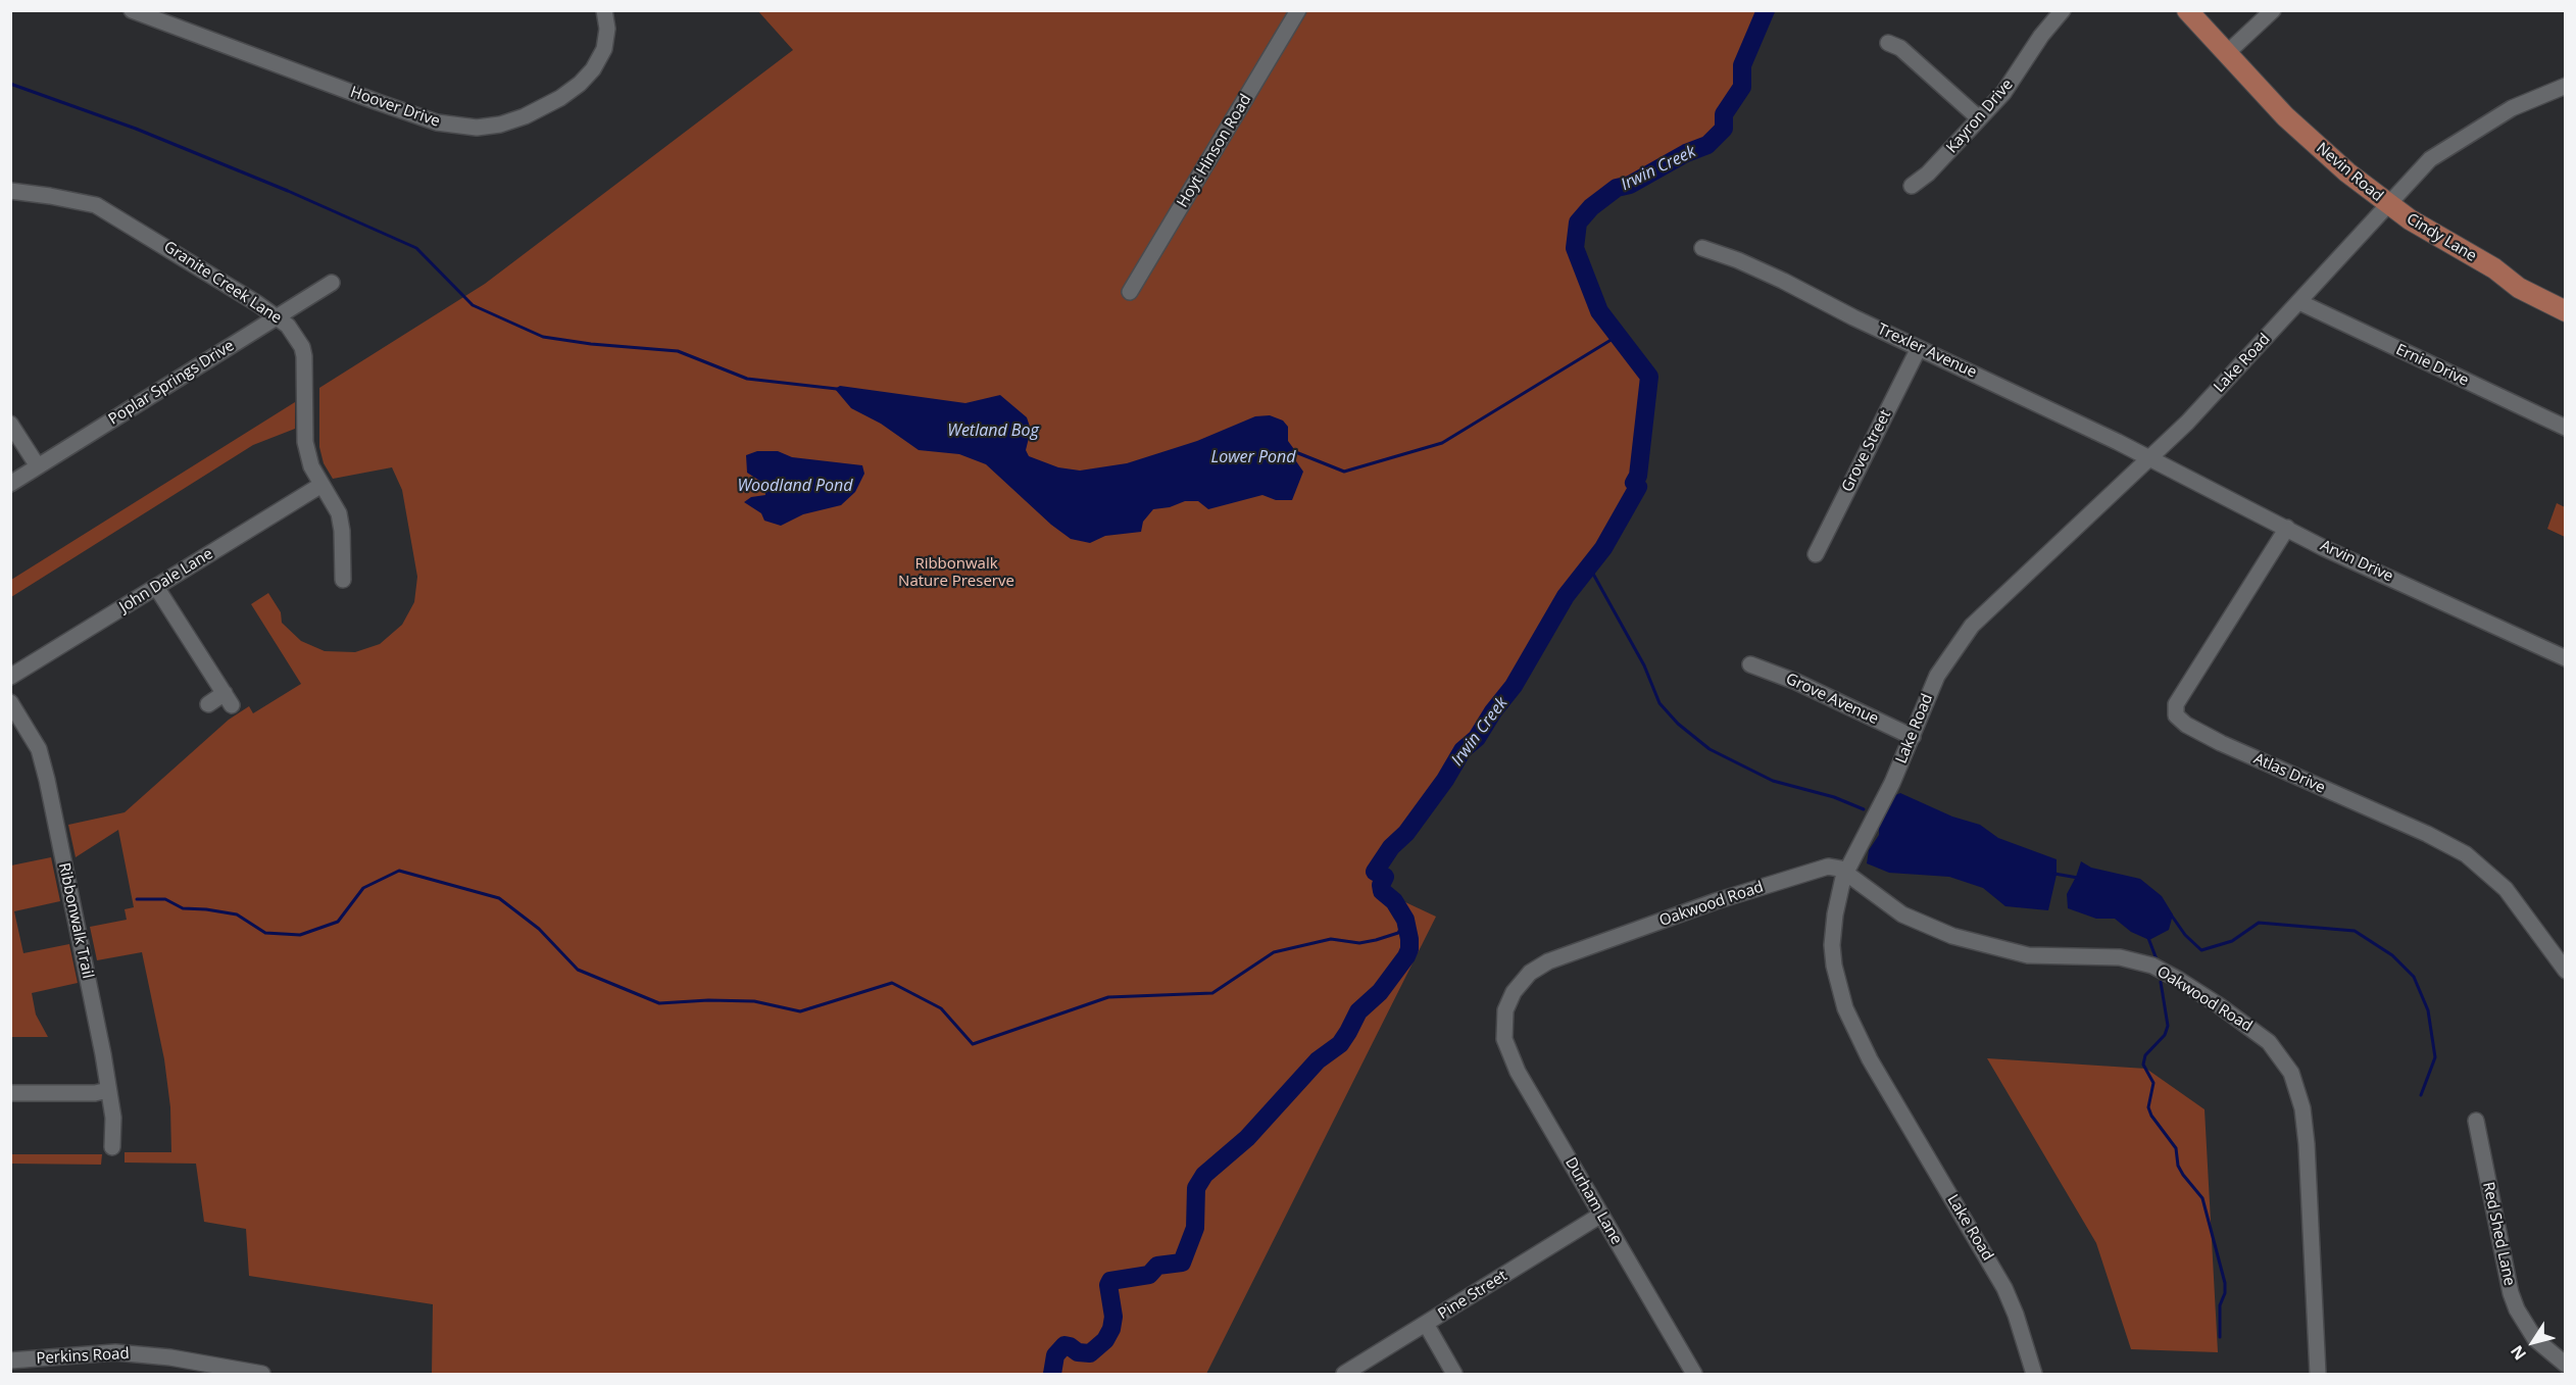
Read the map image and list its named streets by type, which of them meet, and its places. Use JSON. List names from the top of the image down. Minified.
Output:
{"streets":{"main road":["Nevin Road","Cindy Lane"],"street":["Hoover Drive","Kayron Drive","Hoyt Hinson Road","Granite Creek Lane","Trexler Avenue","Lake Road","Ernie Drive","Poplar Springs Drive","Grove Street","Arvin Drive","John Dale Lane","Grove Avenue","Atlas Drive","Oakwood Road","Ribbonwalk Trail","Durham Lane","Red Shed Lane","Pine Street","Perkins Road"]},"crossings":[["Nevin Road","Cindy Lane"],["Nevin Road","Lake Road"],["Cindy Lane","Lake Road"],["Granite Creek Lane","Poplar Springs Drive"],["Granite Creek Lane","John Dale Lane"],["Trexler Avenue","Lake Road"],["Trexler Avenue","Grove Street"],["Trexler Avenue","Arvin Drive"],["Lake Road","Ernie Drive"],["Lake Road","Arvin Drive"],["Lake Road","Grove Avenue"],["Lake Road","Oakwood Road"],["Arvin Drive","Atlas Drive"],["Oakwood Road","Durham Lane"],["Durham Lane","Pine Street"]],"water":["Irwin Creek","Wetland Bog","Lower Pond","Woodland Pond"],"parks":["Ribbonwalk Nature Preserve"],"north":"bottom left"}
